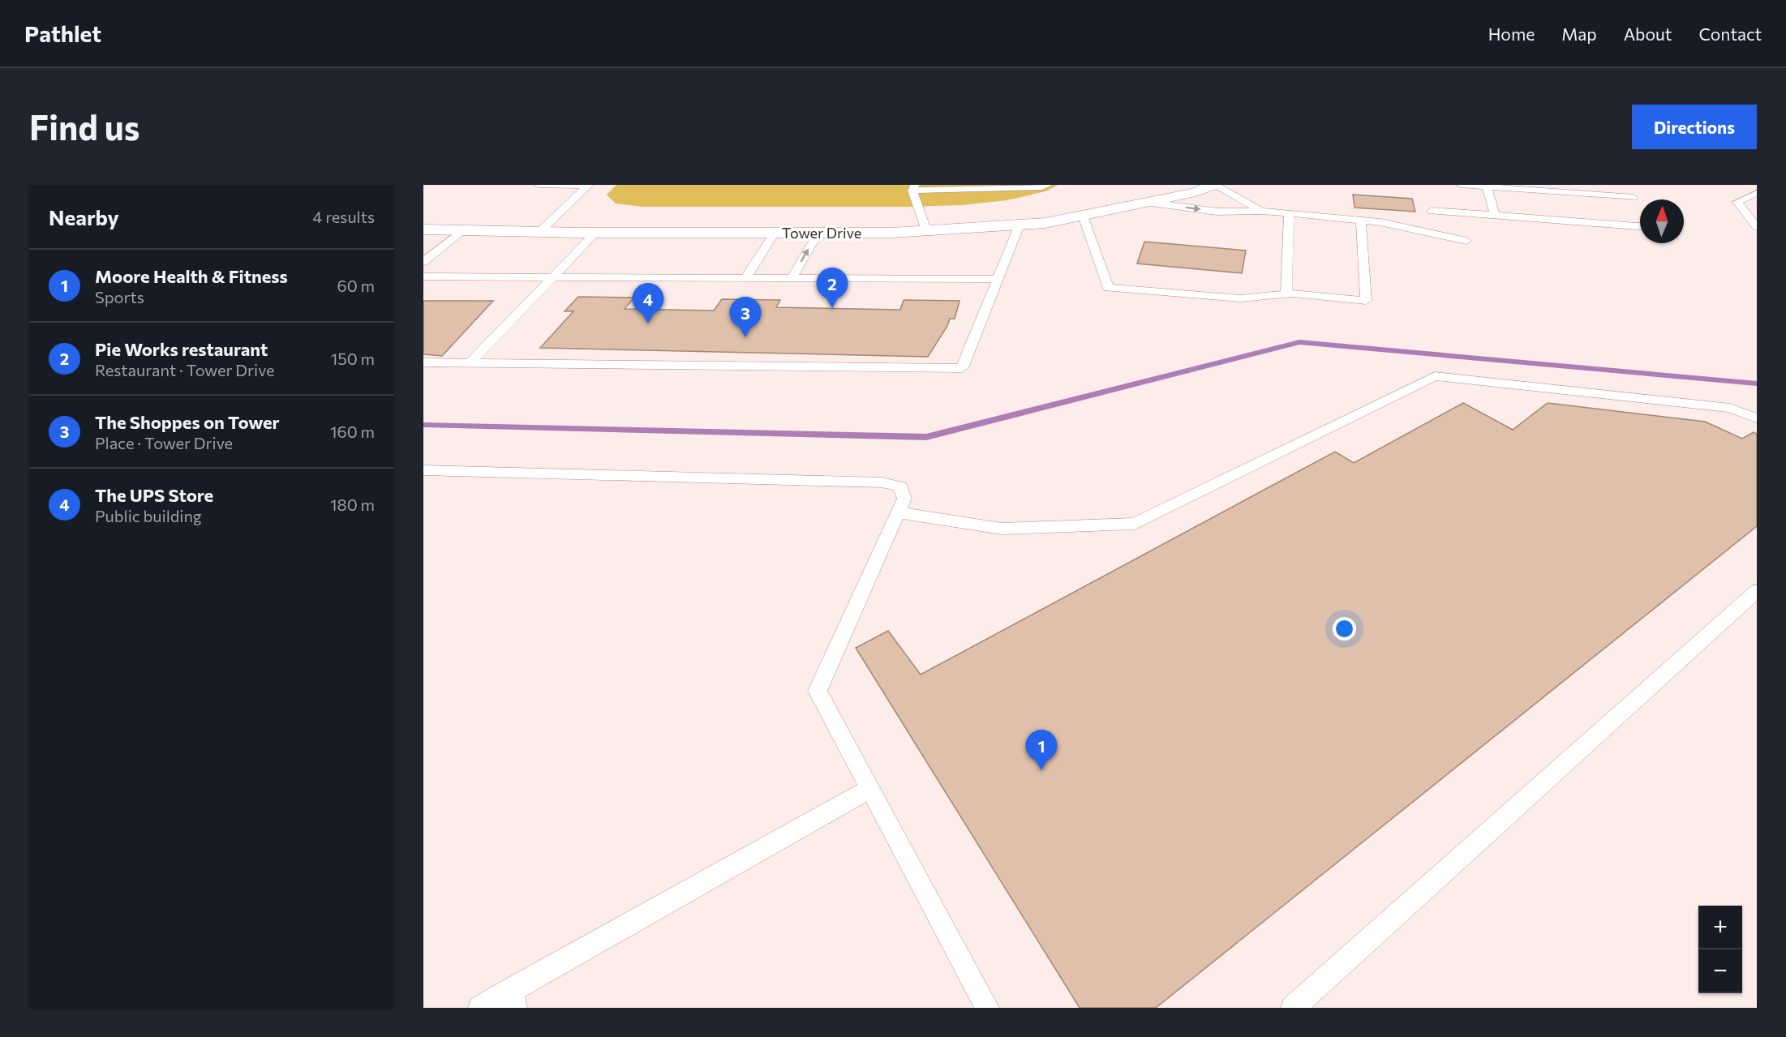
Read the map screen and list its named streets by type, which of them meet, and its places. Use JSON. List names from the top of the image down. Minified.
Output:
{"streets":{"street":["Tower Drive"]},"north":"top","page":{"header":"Pathlet","nav":["Home","Map","About","Contact"],"buttons":"Directions","title":"Find us","heading":["Nearby","4 results"],"list":[{"mark":"1","name":"Moore Health & Fitness","note":"Sports","value":"60 m"},{"mark":"2","name":"Pie Works restaurant","note":"Restaurant · Tower Drive","value":"150 m"},{"mark":"3","name":"The Shoppes on Tower","note":"Place · Tower Drive","value":"160 m"},{"mark":"4","name":"The UPS Store","note":"Public building","value":"180 m"}],"pins":["2","4","3","1"],"map_buttons":["+","−"]}}
